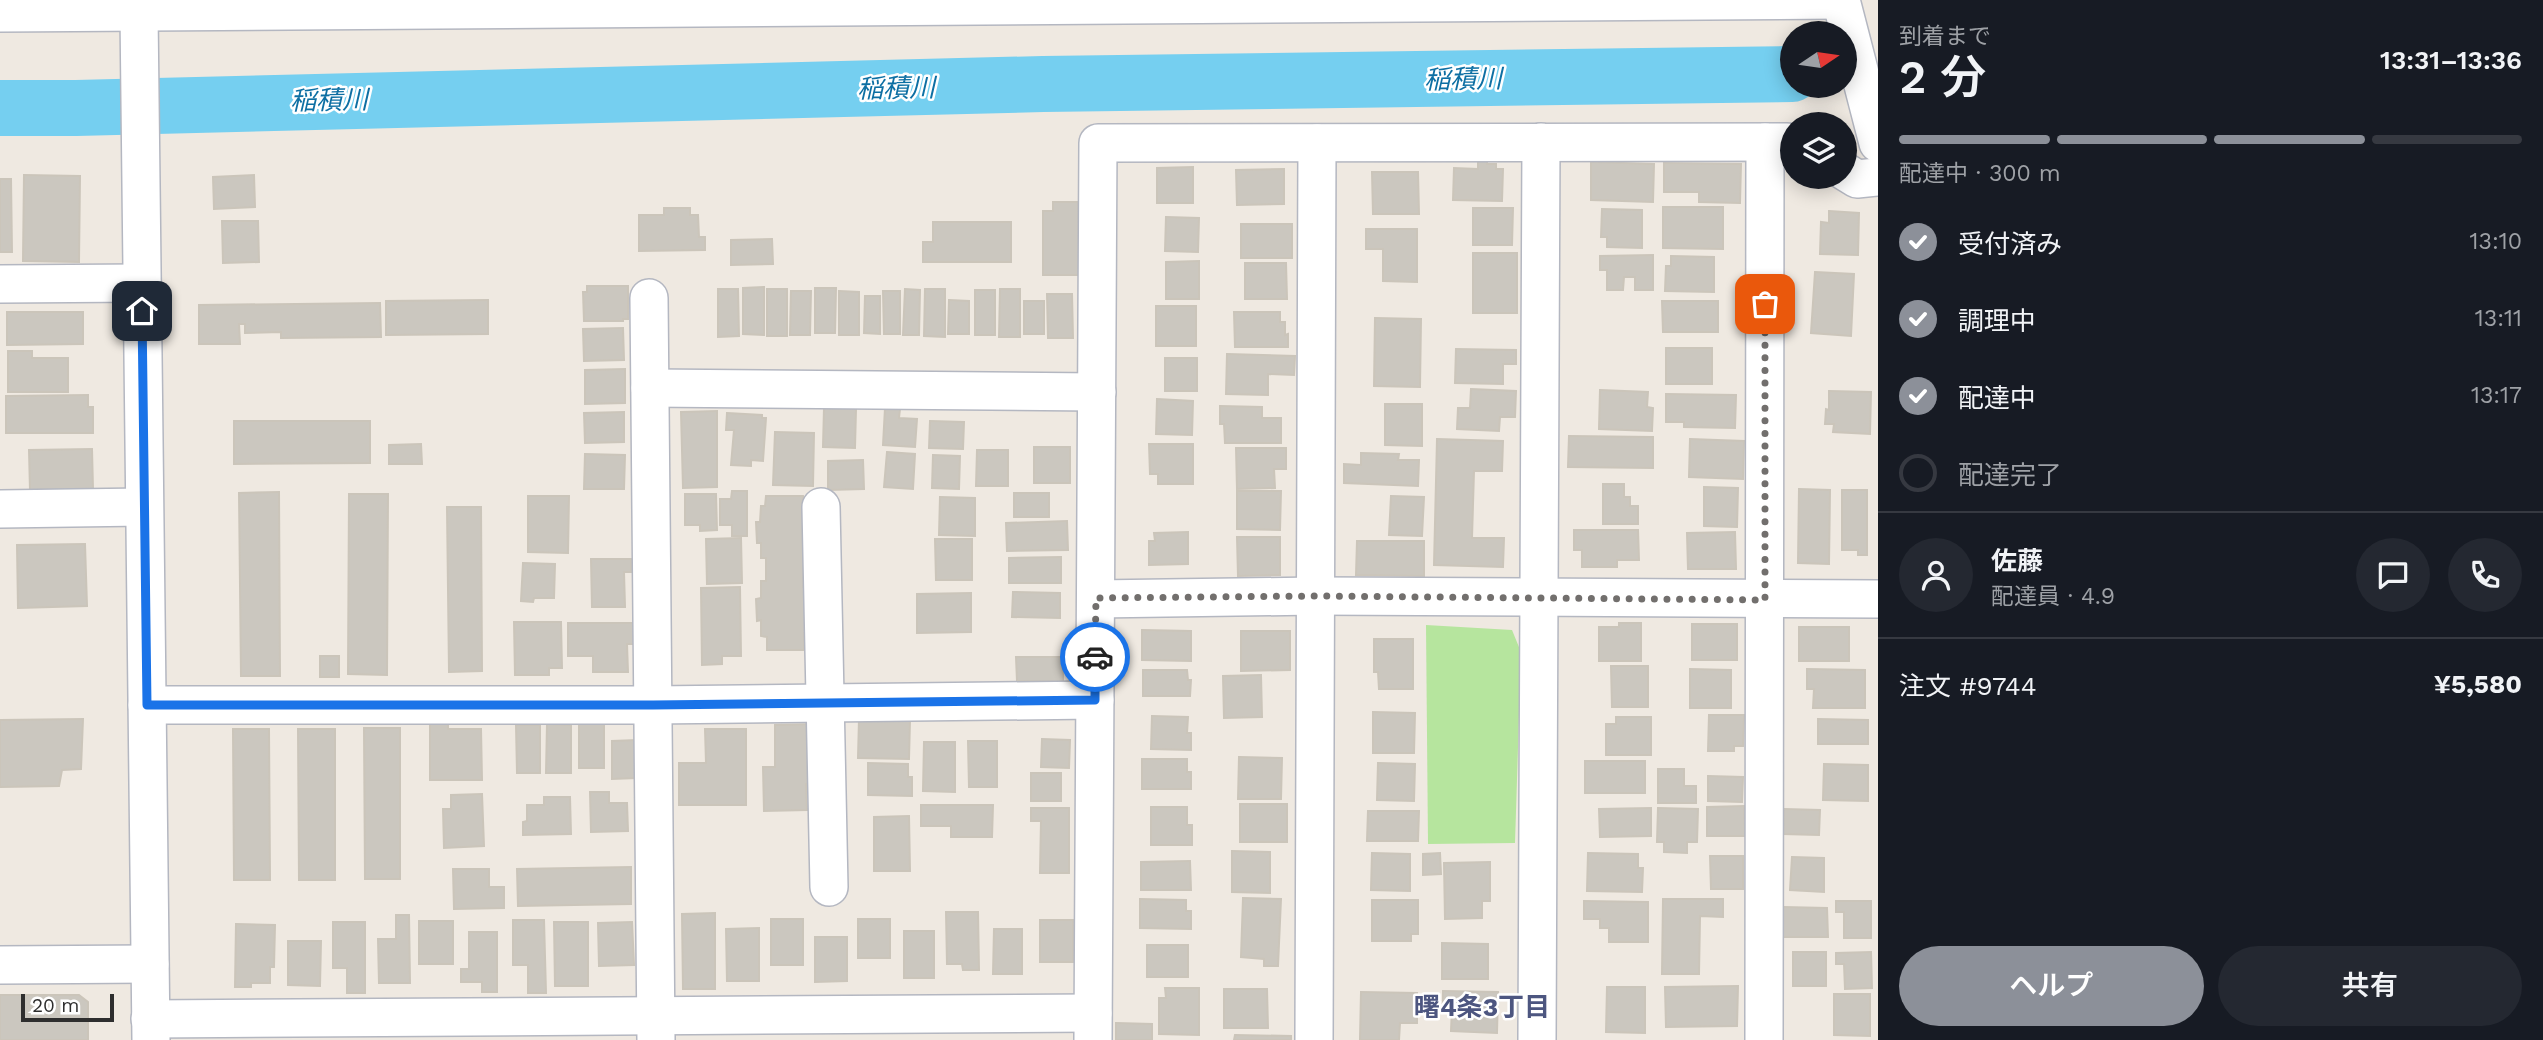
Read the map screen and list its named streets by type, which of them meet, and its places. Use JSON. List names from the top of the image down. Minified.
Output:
{"districts":["曙4条3丁目"],"water":["稲積川"],"scale_bar":"20 m","north":"right","page":{"heading":["2 分","到着まで","13:31–13:36"],"panel":["佐藤","配達員 · 4.9","注文 #9744","¥5,580"],"bar":"配達中 · 300 m","list":[["受付済み","13:10"],["調理中","13:11"],["配達中","13:17"],"配達完了"],"buttons":["ヘルプ","共有"],"scale":"20 m"}}
